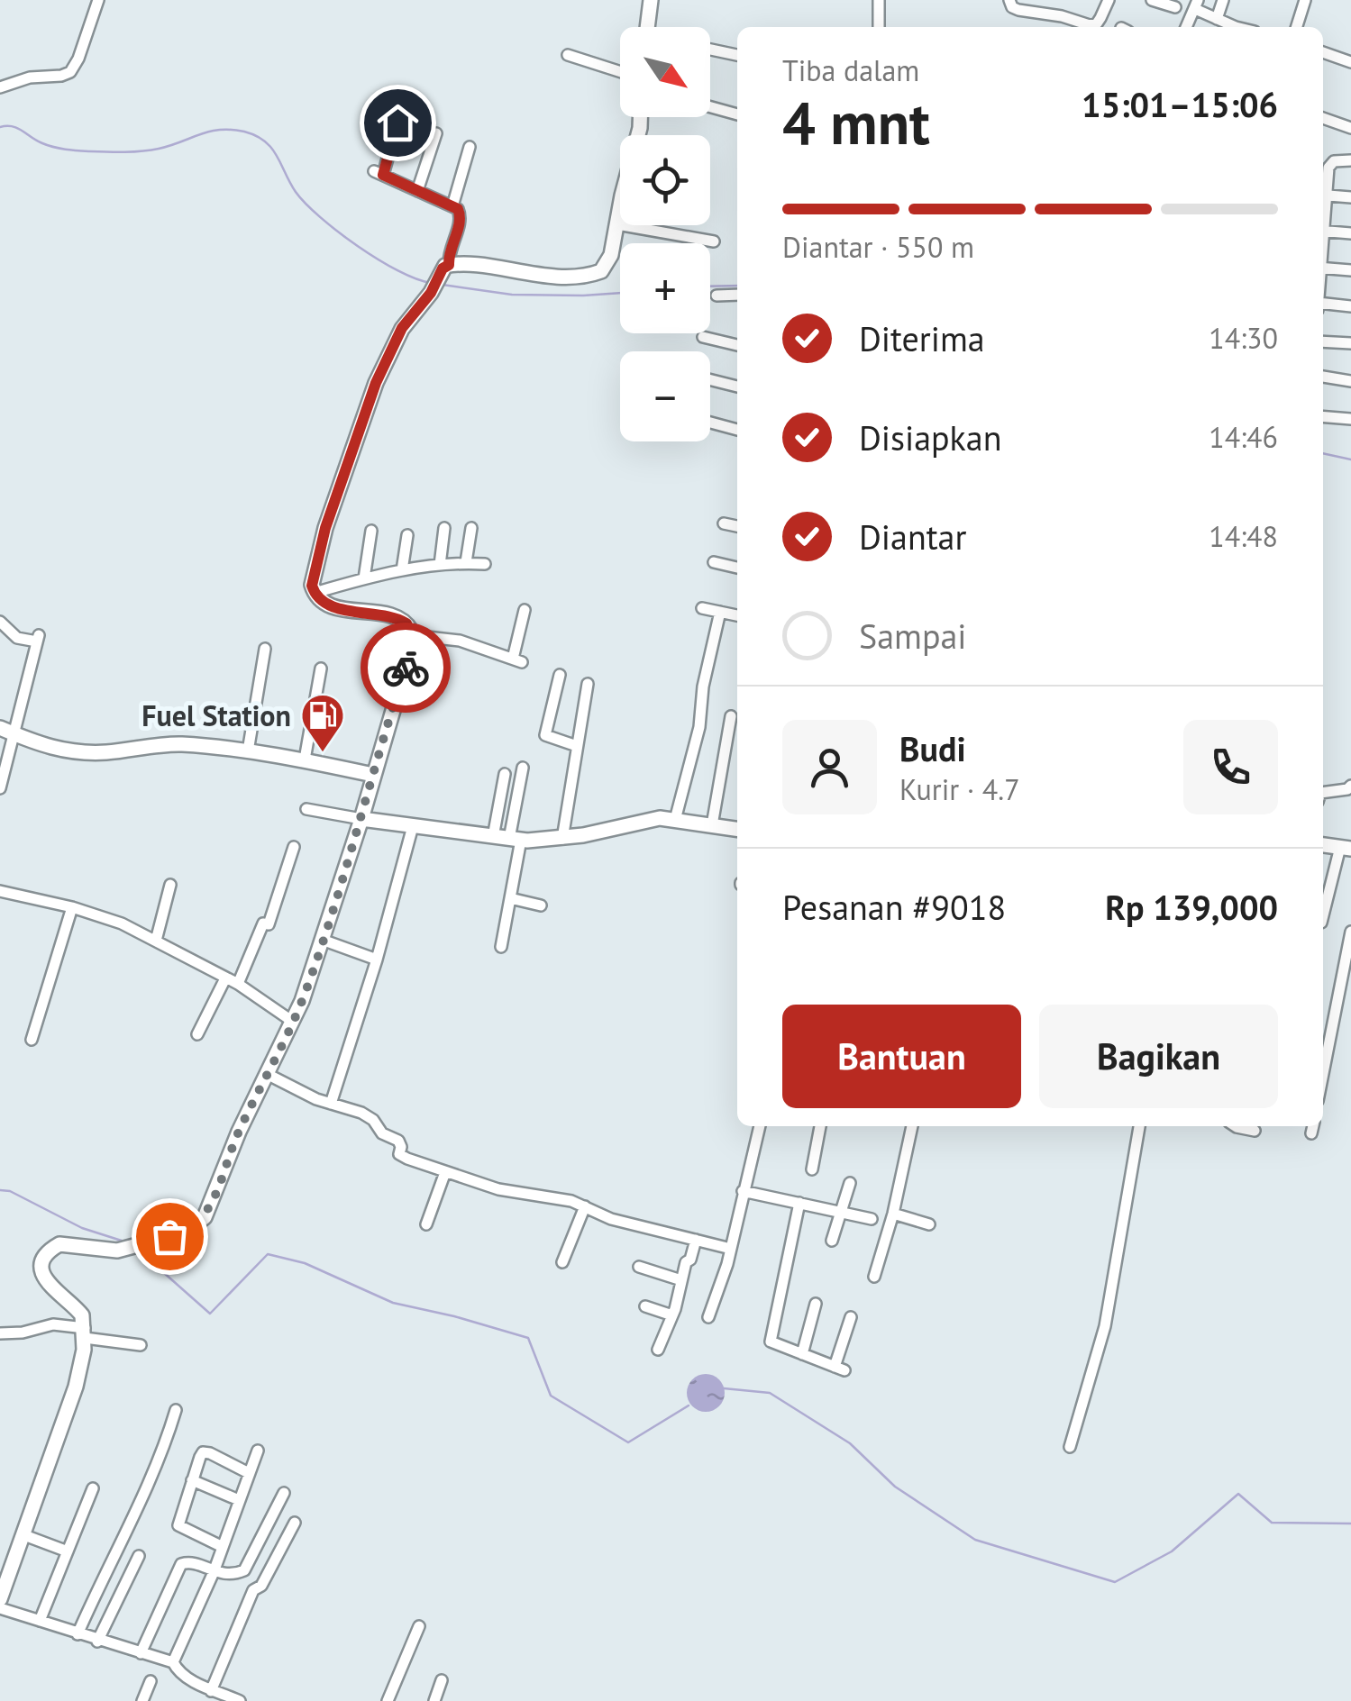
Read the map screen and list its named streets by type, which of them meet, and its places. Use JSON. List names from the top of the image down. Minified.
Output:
{"places":{"fuel station":["Fuel Station"]},"north":"bottom right","page":{"map_buttons":["+","−"],"heading":["4 mnt","Tiba dalam","15:01–15:06"],"panel":["Budi","Kurir · 4.7","Pesanan #9018","Rp 139,000"],"bar":"Diantar · 550 m","list":[["Diterima","14:30"],["Disiapkan","14:46"],["Diantar","14:48"],"Sampai"],"buttons":["Bantuan","Bagikan"]}}
